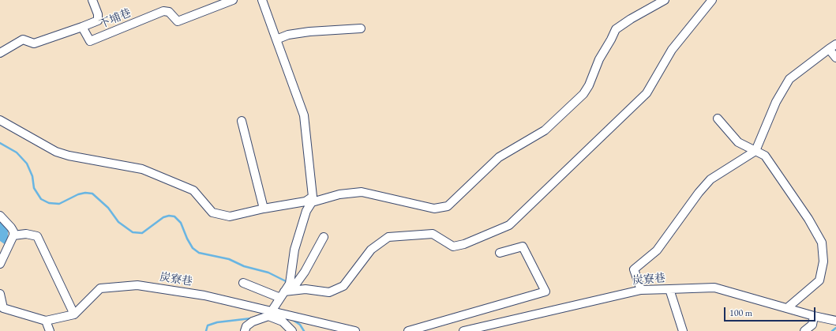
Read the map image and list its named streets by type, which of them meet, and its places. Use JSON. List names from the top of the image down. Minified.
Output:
{"streets":{"street":["下埔巷","炭寮巷"]},"scale_bar":"100 m"}
